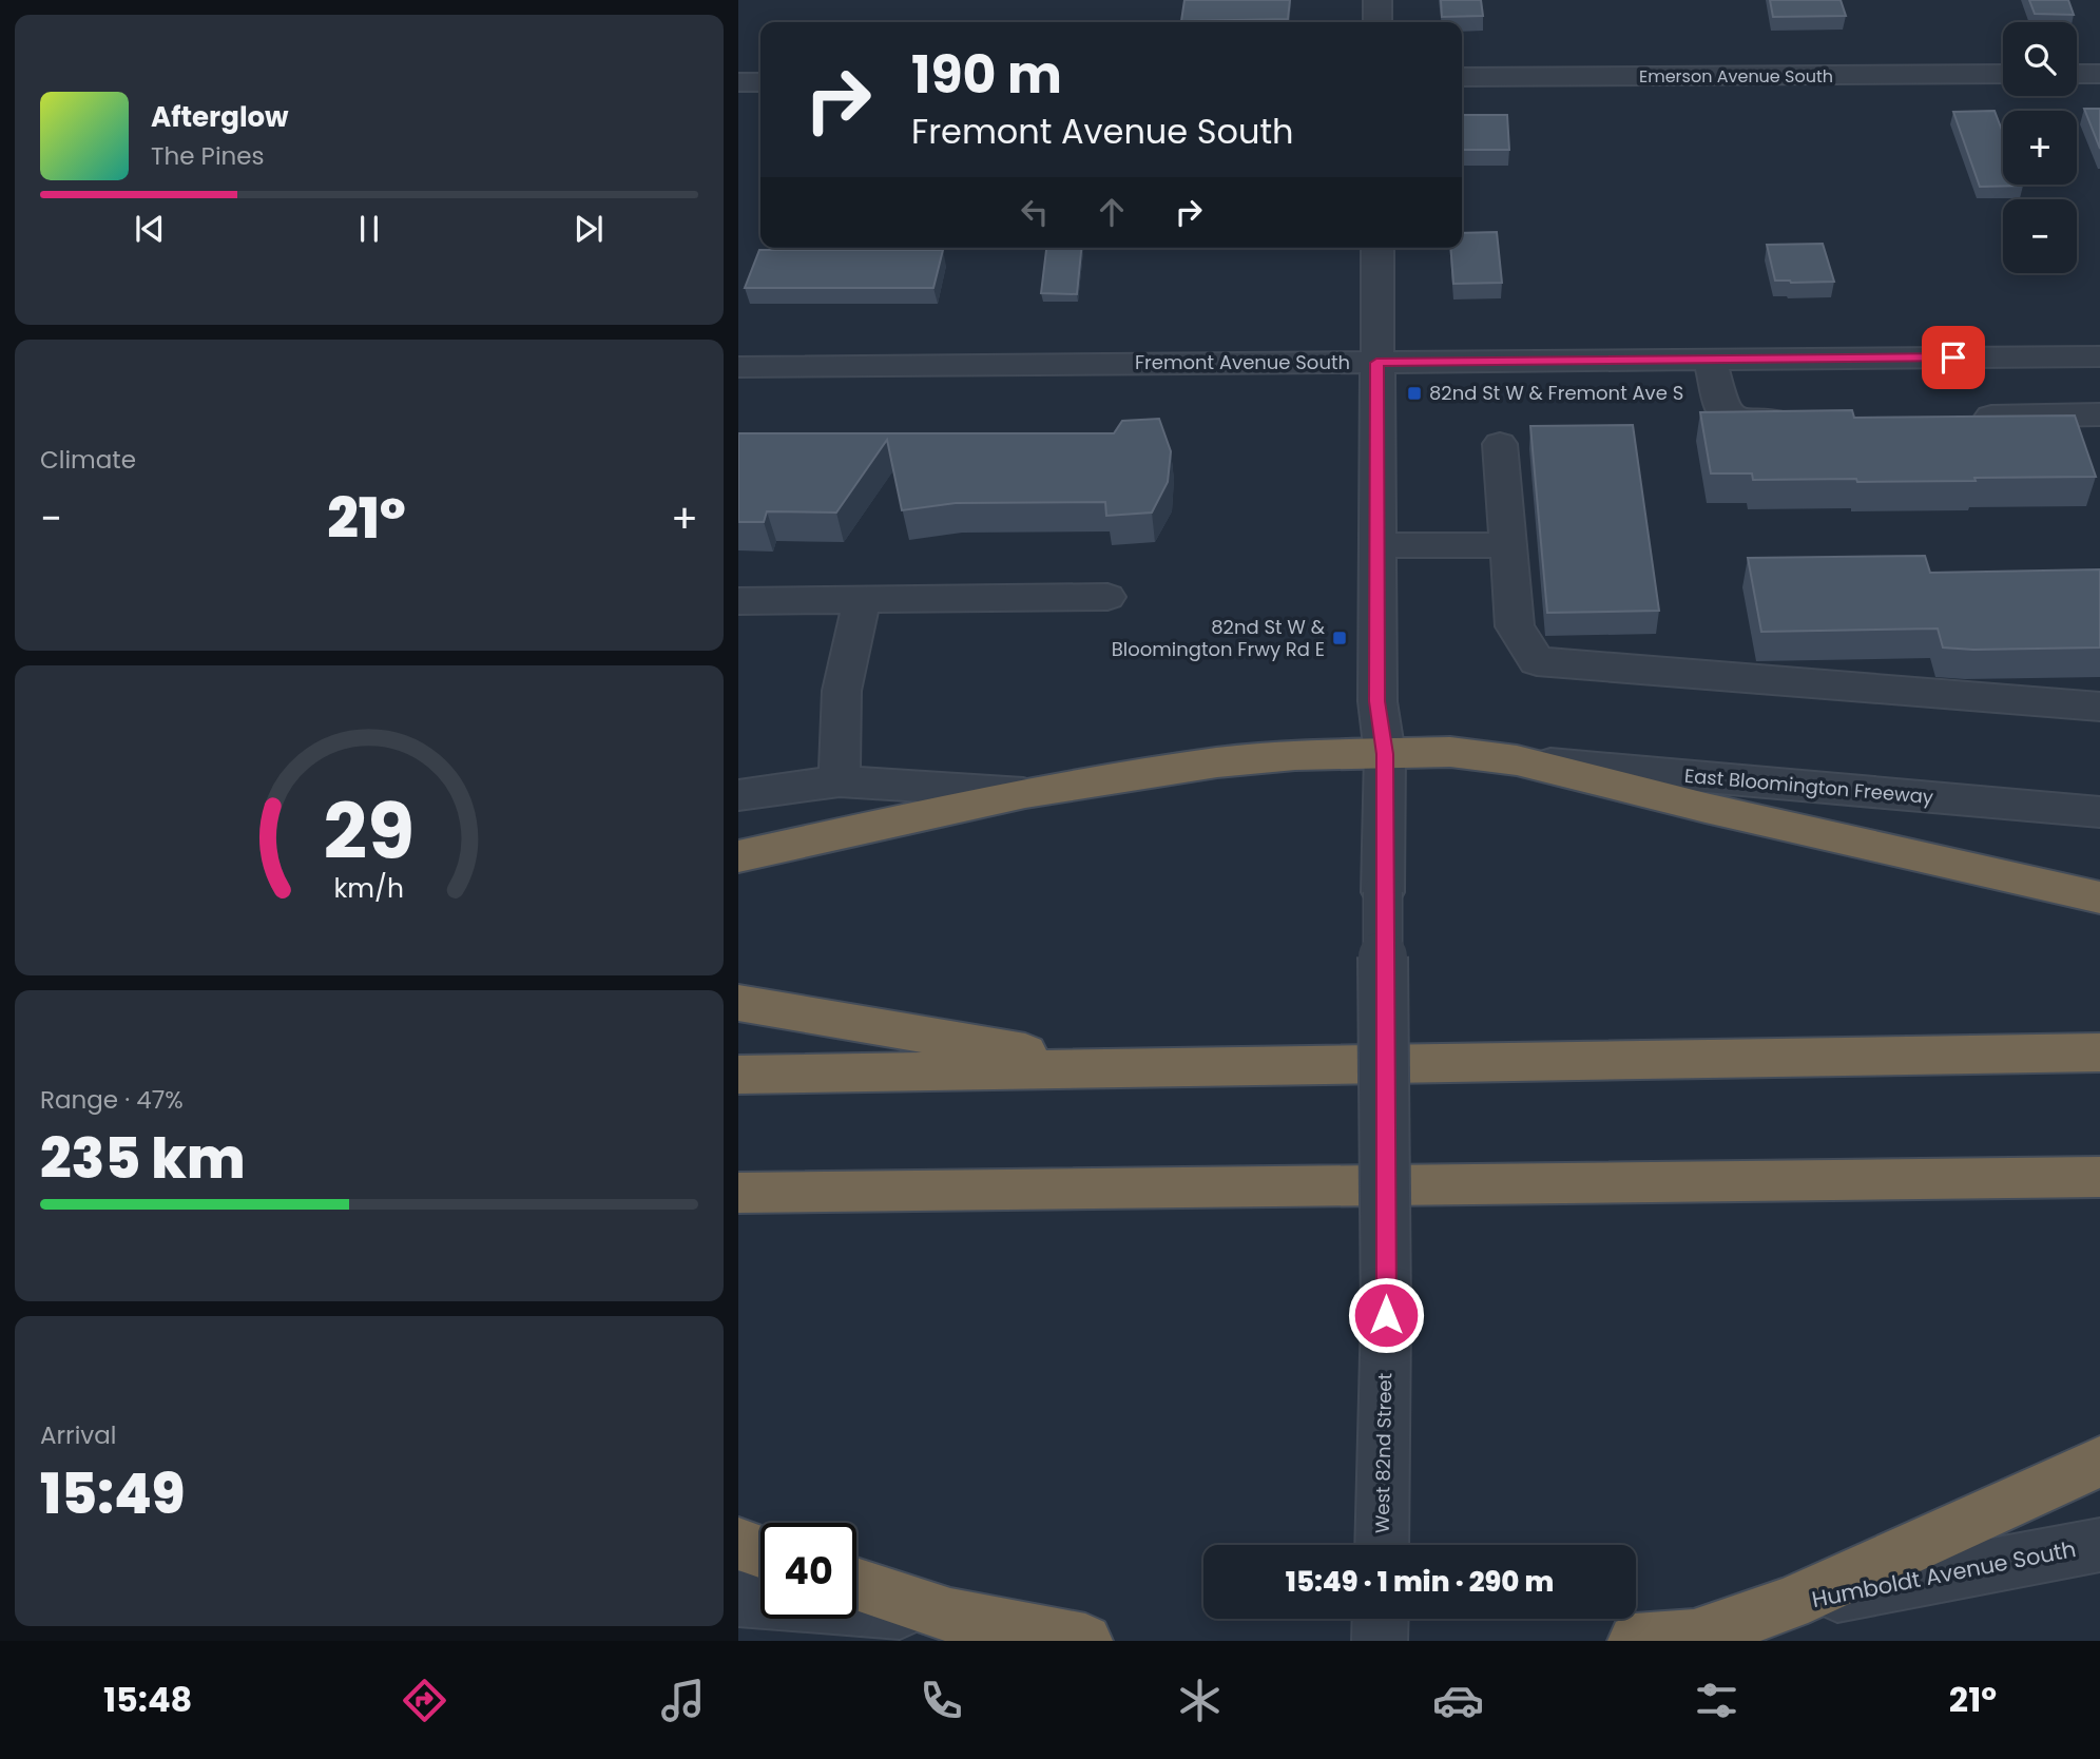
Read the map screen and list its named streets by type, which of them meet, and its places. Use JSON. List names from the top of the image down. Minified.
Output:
{"streets":{"street":["Emerson Avenue South","Fremont Avenue South","East Bloomington Freeway","West 82nd Street","Humboldt Avenue South"]},"crossings":[["Fremont Avenue South","West 82nd Street"]],"places":{"transit":["82nd St W & Fremont Ave S","82nd St W & Bloomington Frwy Rd E"]},"page":{"map_buttons":["+","−"],"turn":["190 m","Fremont Avenue South"],"song":["Afterglow","The Pines"],"tile":["Climate",["Range · 47%","235 km"],["Arrival","15:49"]],"heat":["−","21°","+"],"limit":"40","trip":"15:49 · 1 min · 290 m","tabs":["15:48","21°"],"gauge":["29","km/h"]}}
